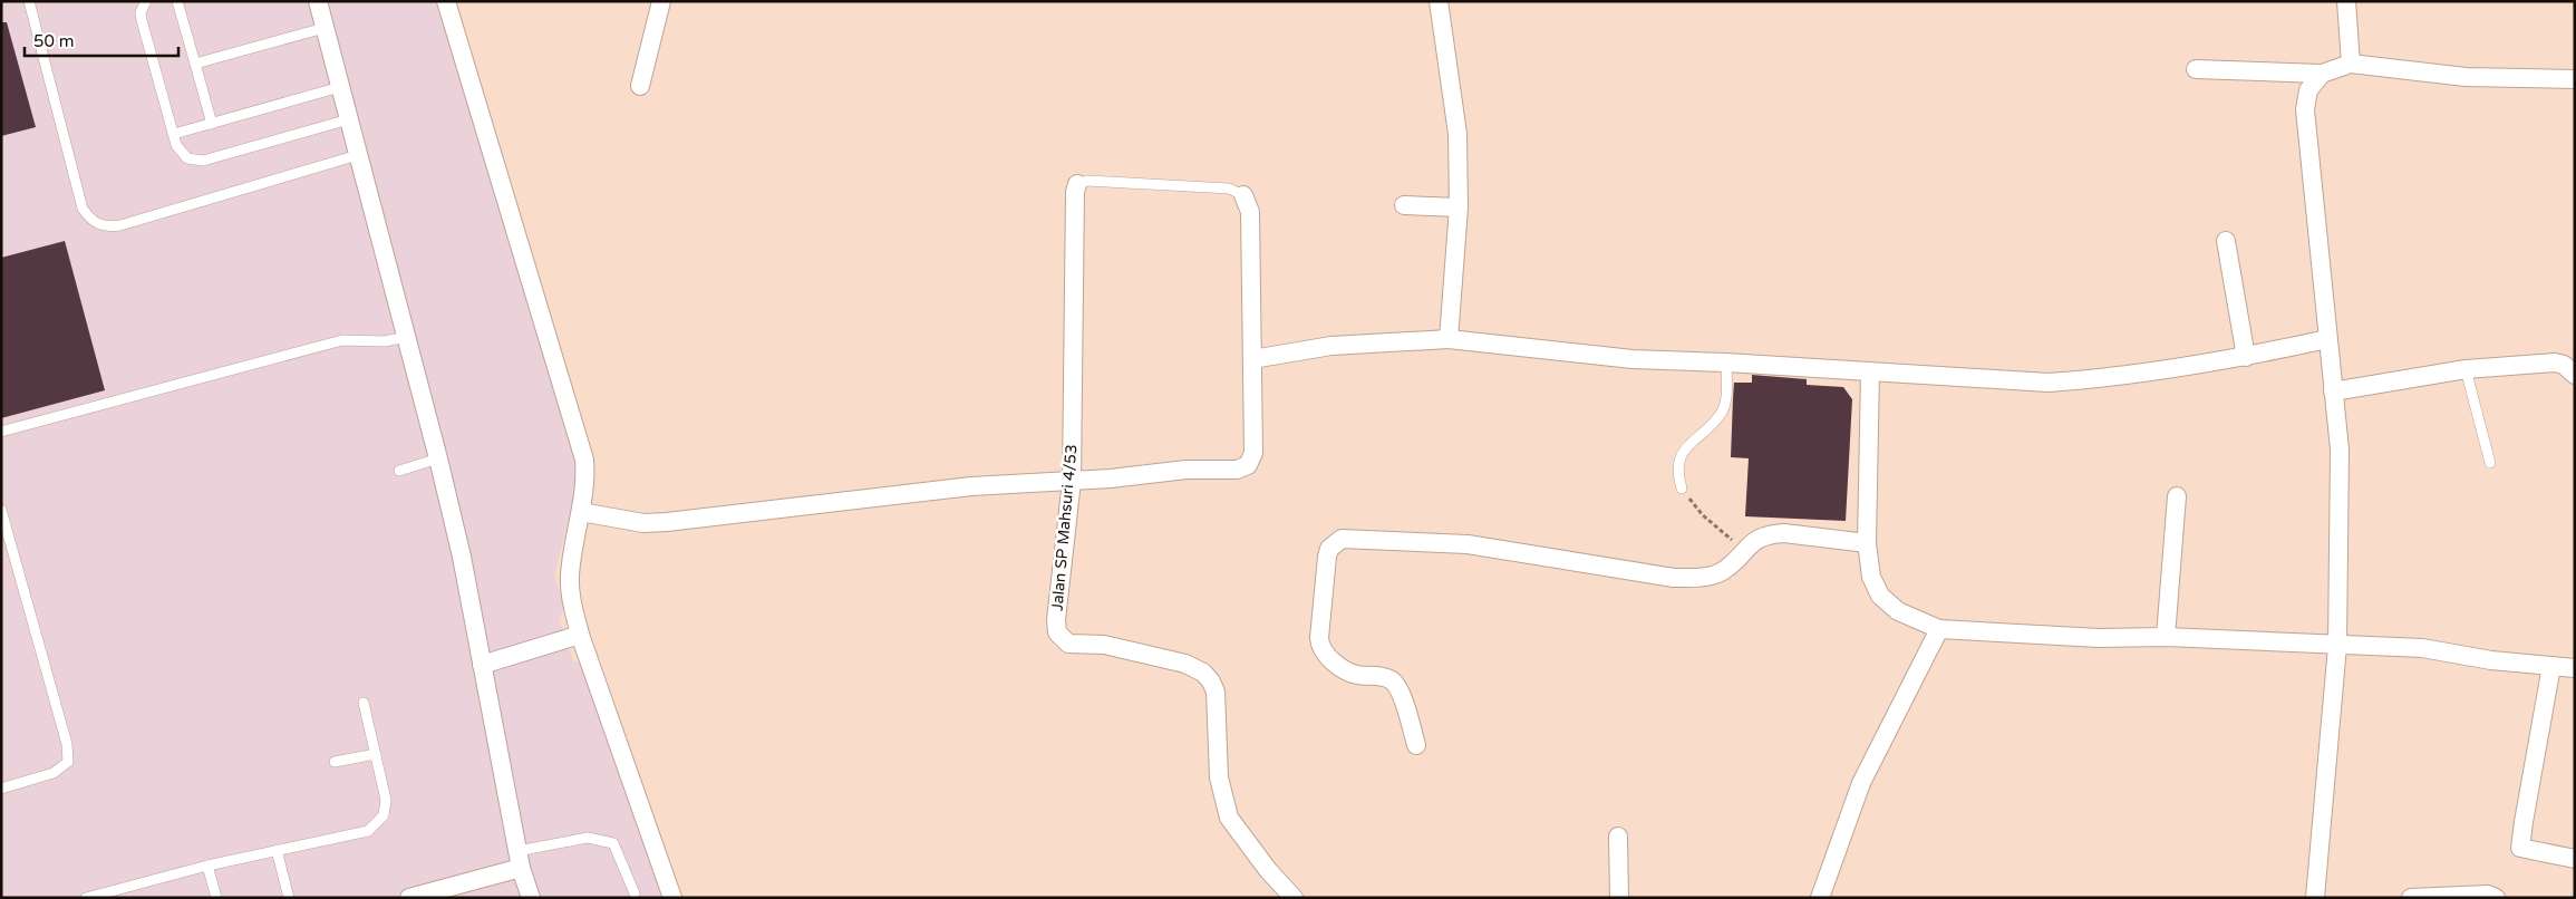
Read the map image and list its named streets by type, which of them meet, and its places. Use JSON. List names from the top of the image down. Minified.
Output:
{"streets":{"street":["Jalan SP Mahsuri 4/53"]},"scale_bar":"50 m"}
